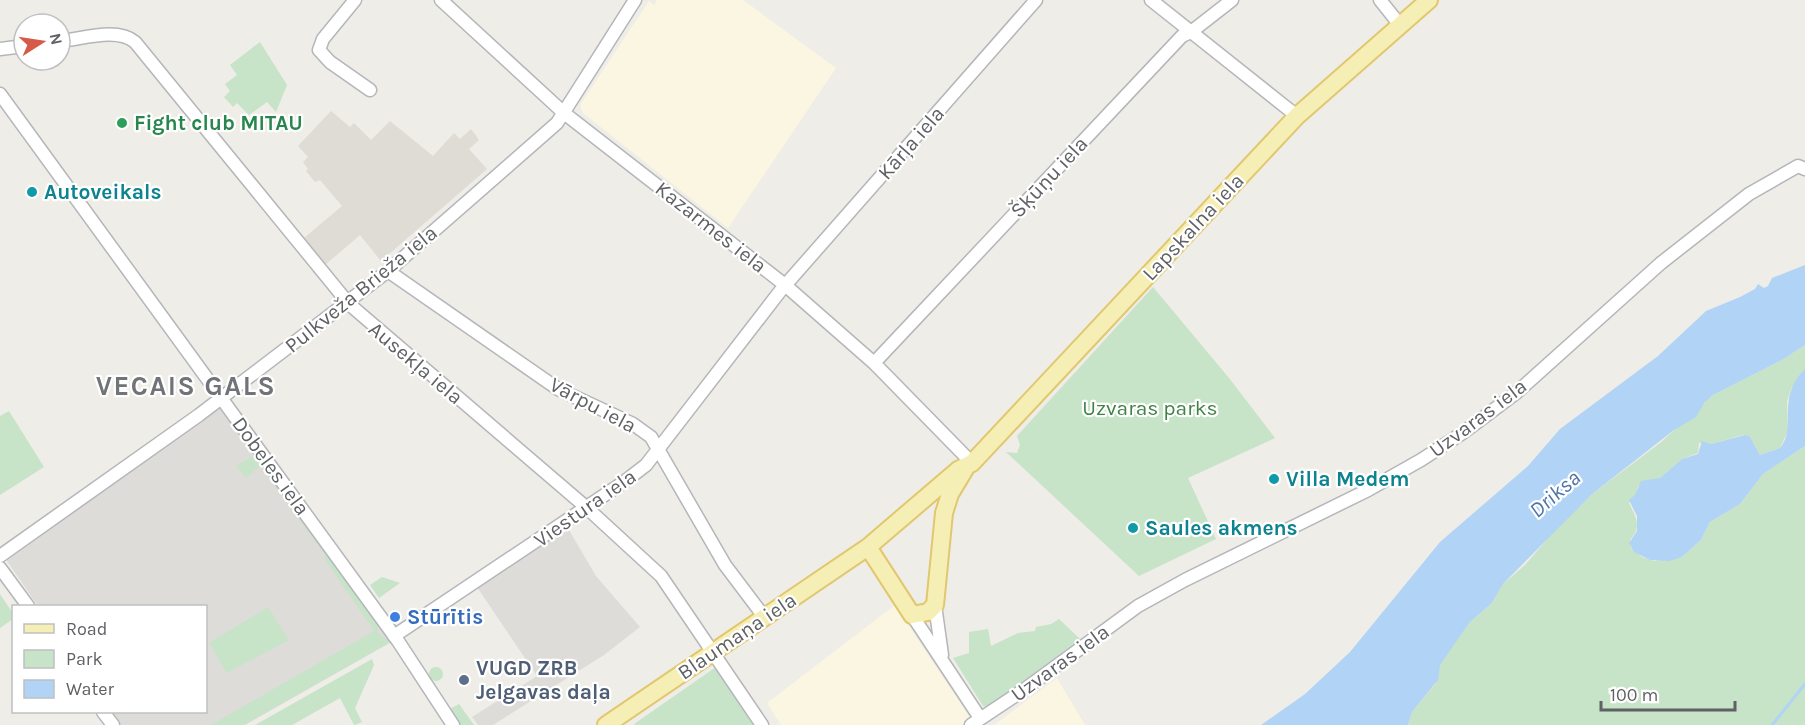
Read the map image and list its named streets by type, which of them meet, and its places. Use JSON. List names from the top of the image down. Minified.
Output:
{"streets":{"main road":["Lapskalna iela","Blaumaņa iela"],"street":["Kārļa iela","Šķūņu iela","Kazarmes iela","Pulkveža Brieža iela","Ausekļa iela","Vārpu iela","Uzvaras iela","Dobeles iela","Viestura iela"]},"crossings":[["Kārļa iela","Kazarmes iela"],["Kārļa iela","Viestura iela"],["Šķūņu iela","Kazarmes iela"],["Kazarmes iela","Lapskalna iela"],["Kazarmes iela","Pulkveža Brieža iela"],["Kazarmes iela","Viestura iela"],["Lapskalna iela","Uzvaras iela"],["Lapskalna iela","Blaumaņa iela"],["Pulkveža Brieža iela","Ausekļa iela"],["Pulkveža Brieža iela","Vārpu iela"],["Pulkveža Brieža iela","Dobeles iela"],["Ausekļa iela","Viestura iela"],["Ausekļa iela","Blaumaņa iela"],["Vārpu iela","Viestura iela"],["Vārpu iela","Blaumaņa iela"],["Dobeles iela","Viestura iela"]],"districts":["VECAIS GALS"],"water":["Driksa"],"parks":["Uzvaras parks"],"places":["Fight club MITAU","Autoveikals","Villa Medem","Saules akmens","Stūrītis","VUGD ZRB Jelgavas daļa"],"legend":["Road","Park","Water"],"scale_bar":"100 m","north":"right"}
